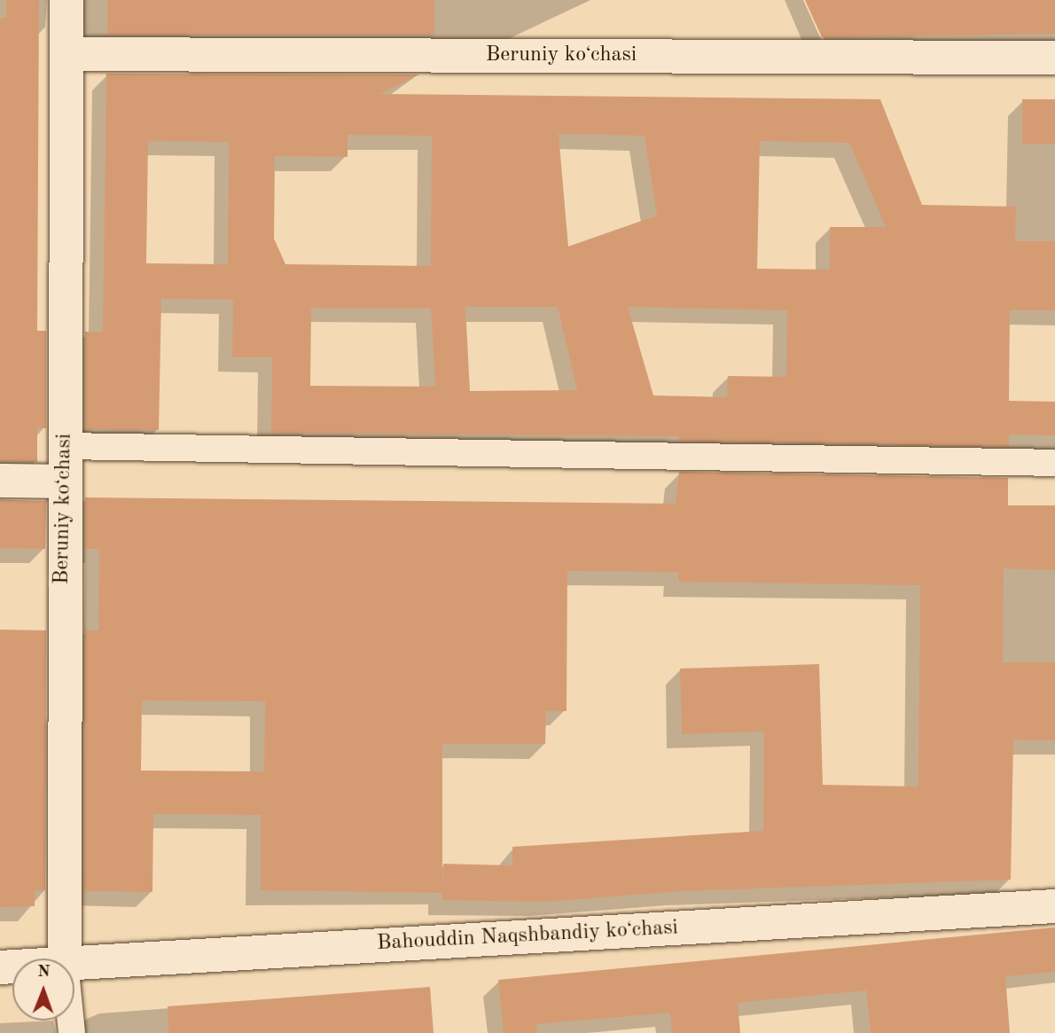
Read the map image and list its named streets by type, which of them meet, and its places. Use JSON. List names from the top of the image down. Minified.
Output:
{"streets":{"street":["Beruniy koʻchasi","Bahouddin Naqshbandiy koʻchasi"]},"north":"top"}
